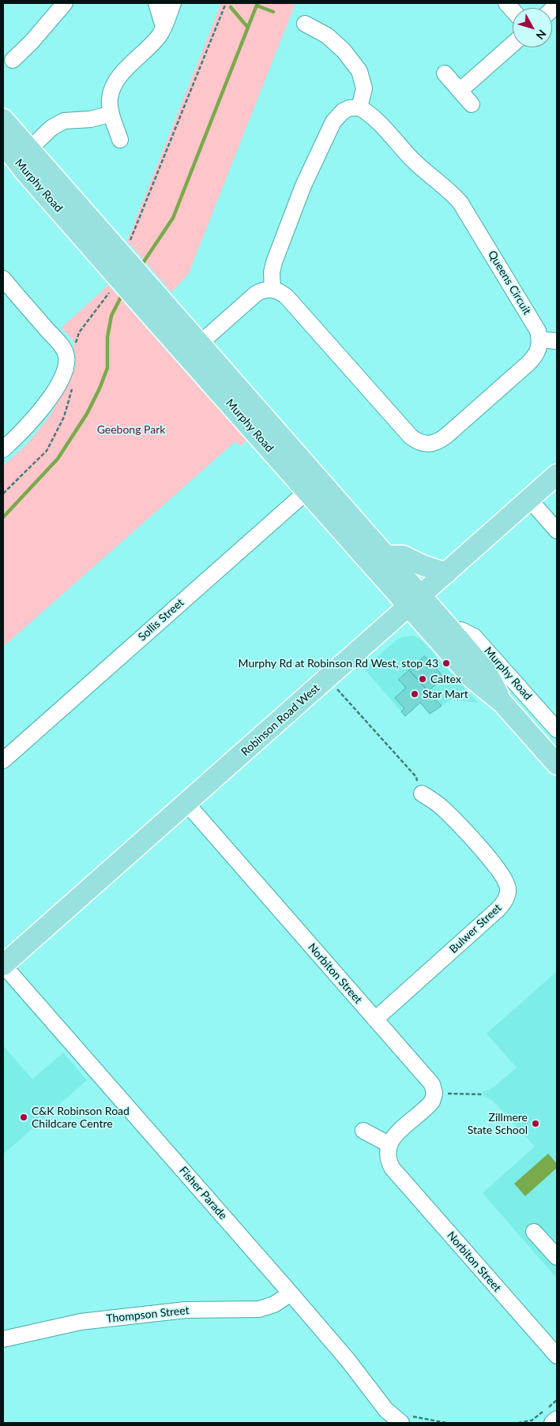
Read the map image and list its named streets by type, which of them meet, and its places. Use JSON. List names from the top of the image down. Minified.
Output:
{"streets":{"main road":["Murphy Road","Robinson Road West"],"street":["Queens Circuit","Sollis Street","Bulwer Street","Norbiton Street","Fisher Parade","Thompson Street"]},"crossings":[["Murphy Road","Sollis Street"],["Murphy Road","Robinson Road West"],["Robinson Road West","Norbiton Street"],["Robinson Road West","Fisher Parade"],["Bulwer Street","Norbiton Street"],["Fisher Parade","Thompson Street"]],"parks":["Geebong Park"],"places":["Murphy Rd at Robinson Rd West, stop 43","Caltex","Star Mart","C&K Robinson Road Childcare Centre","Zillmere State School"],"north":"bottom right"}
